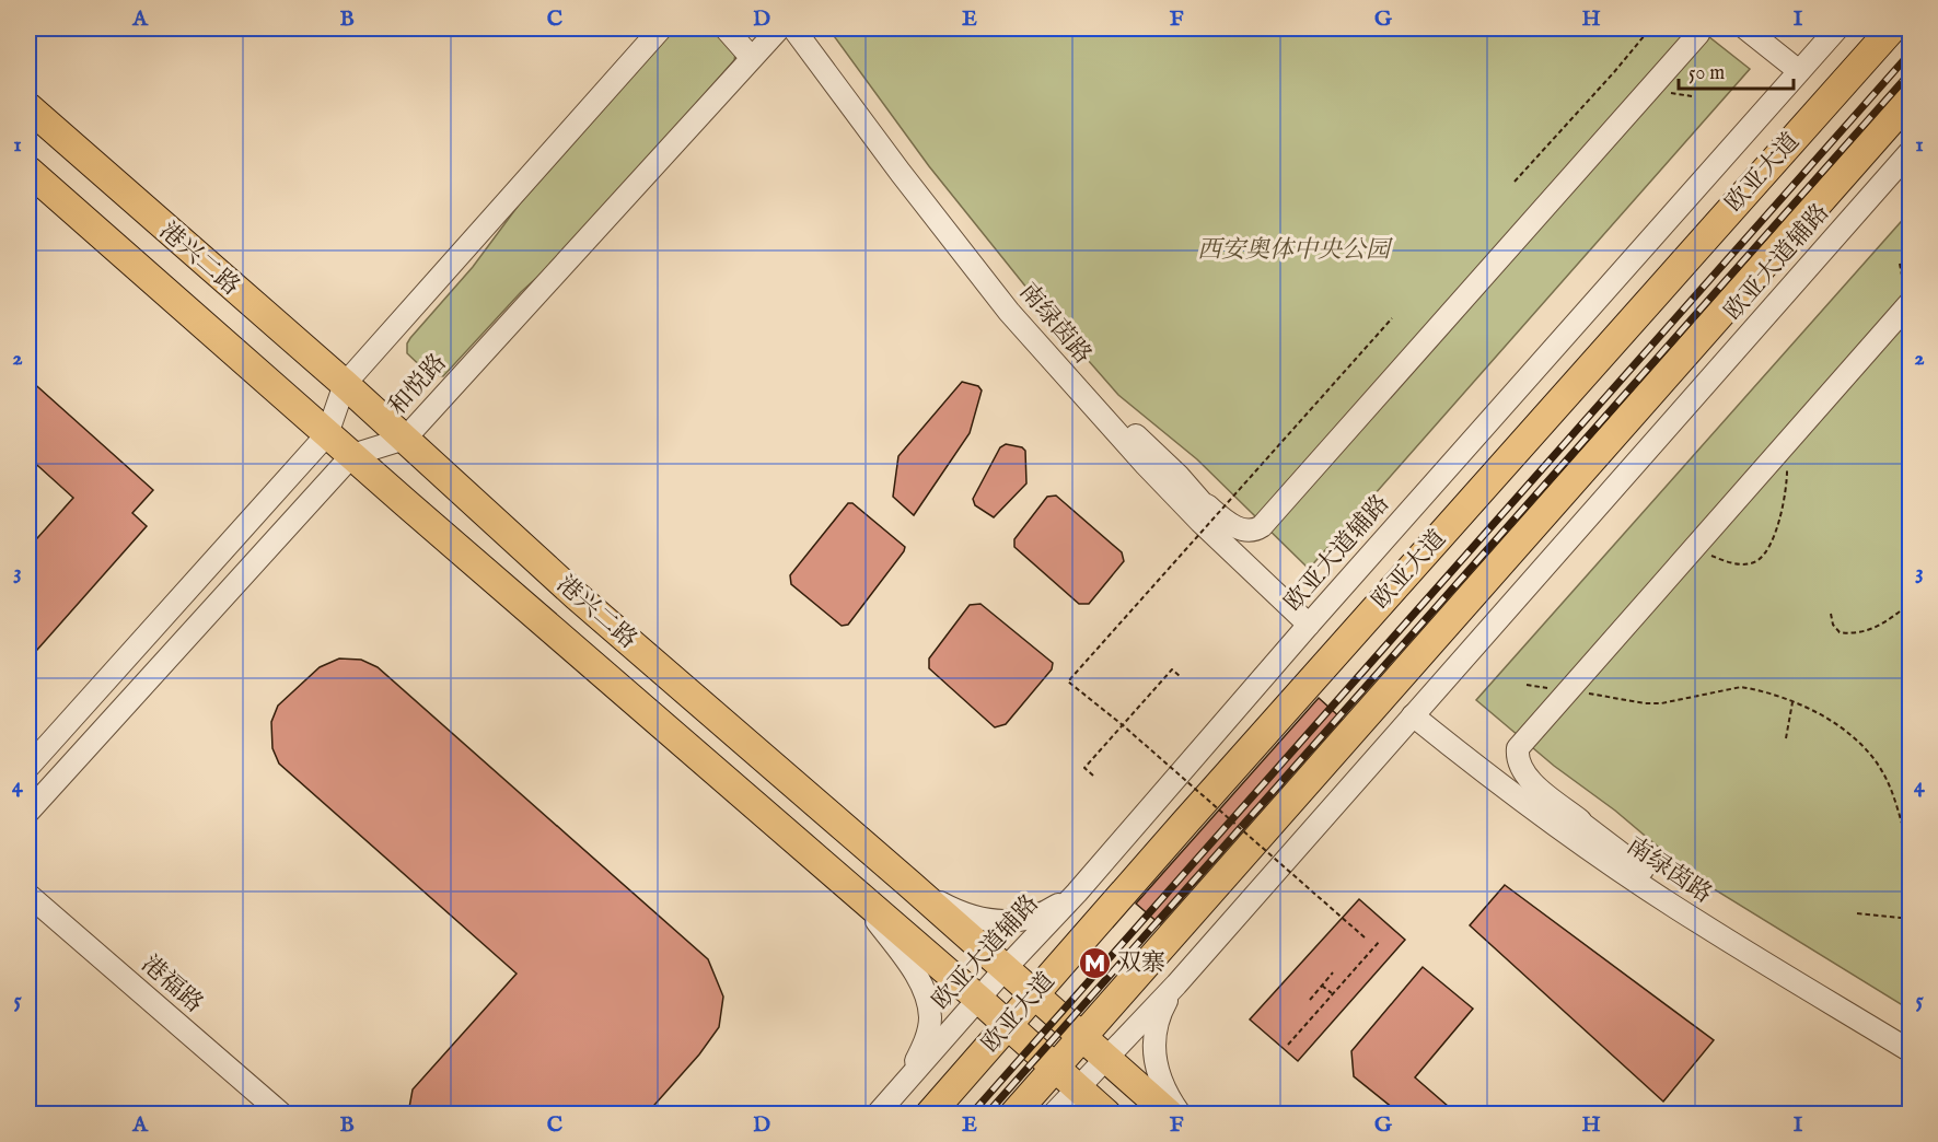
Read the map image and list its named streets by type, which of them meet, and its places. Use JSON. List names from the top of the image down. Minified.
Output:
{"streets":{"main road":["欧亚大道","港兴二路"],"street":["欧亚大道辅路","南绿茵路","和悦路","港福路"]},"crossings":[["欧亚大道","港兴二路"],["港兴二路","欧亚大道辅路"],["港兴二路","和悦路"],["欧亚大道辅路","南绿茵路"]],"parks":["西安奥体中央公园"],"places":{"metro station":["双寨"]},"scale_bar":"50 m","grid":{"columns":["A","B","C","D","E","F","G","H","I"],"rows":["1","2","3","4","5"]}}
